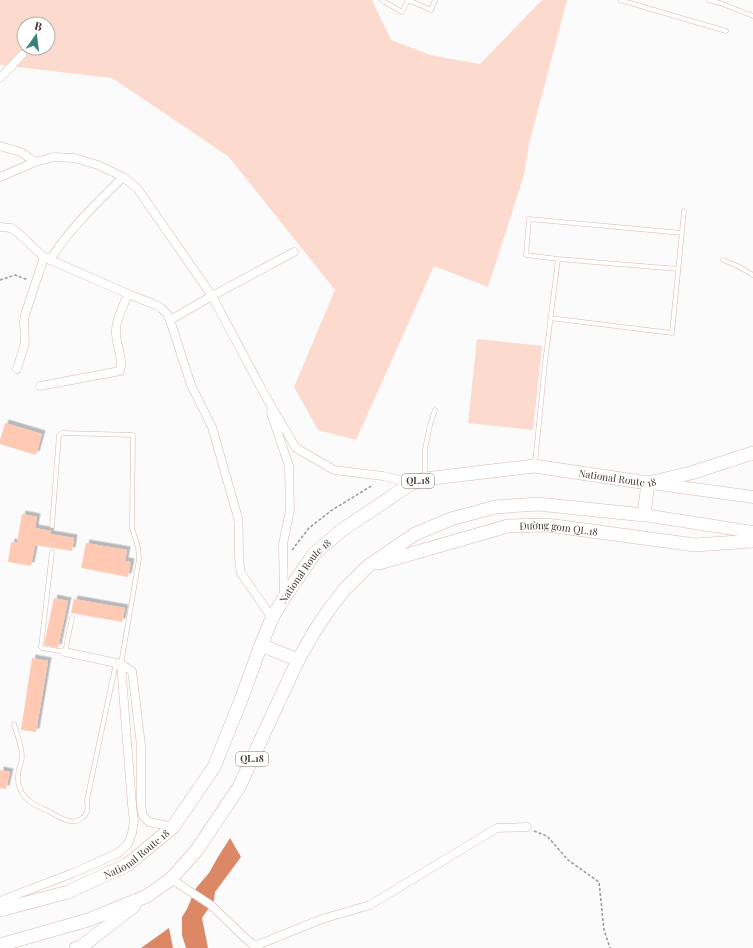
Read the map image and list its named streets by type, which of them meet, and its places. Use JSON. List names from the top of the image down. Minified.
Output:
{"streets":{"highway":["National Route 18","QL.18","Đường gom QL.18"]},"crossings":[["QL.18","Đường gom QL.18"]],"north":"top"}
